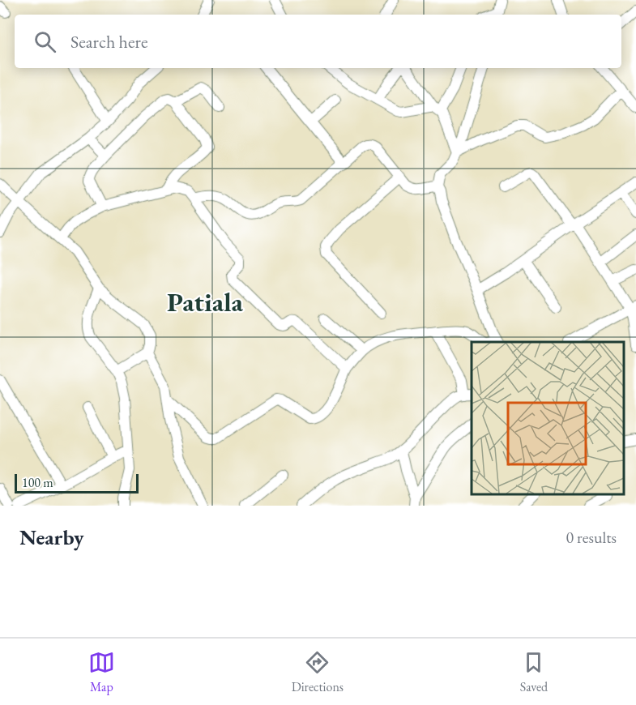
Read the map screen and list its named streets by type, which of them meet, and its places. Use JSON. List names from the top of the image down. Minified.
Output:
{"districts":["Patiala"],"scale_bar":"100 m","page":{"search":"Search here","scale":"100 m","heading":["Nearby","0 results"],"nav":["Map","Directions","Saved"]}}
